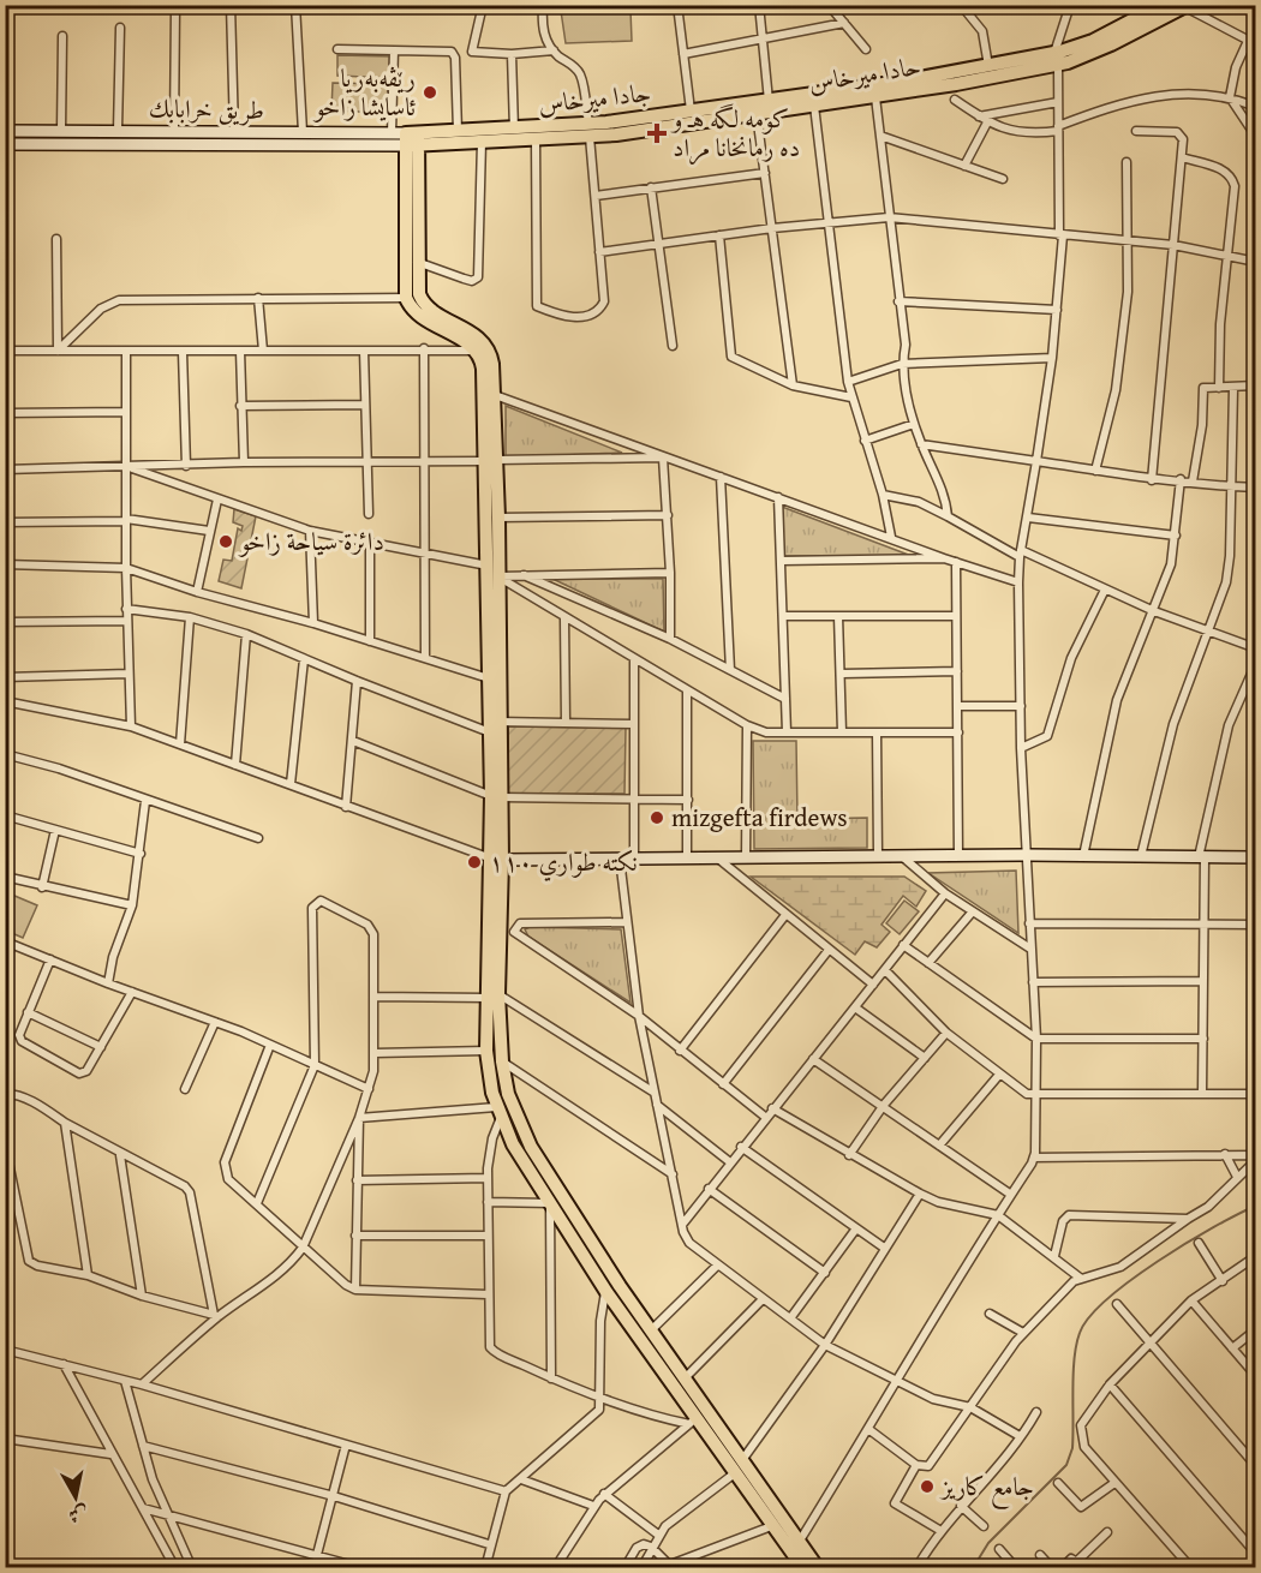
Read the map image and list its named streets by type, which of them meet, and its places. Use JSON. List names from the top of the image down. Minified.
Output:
{"streets":{"main road":["حادا ميرخاس","جادا ميرخاس","طريق خرابابك"]},"crossings":[["حادا ميرخاس","جادا ميرخاس"],["حادا ميرخاس","طريق خرابابك"],["جادا ميرخاس","طريق خرابابك"]],"places":{"other":["رێڤه‌به‌ريا ئاسايشا زاخو","دائرة سياحة زاخو","mizgefta firdews","نكته طواري ١١٠","جامع كاريز"],"health":["كومه لگه هـ و ده رمانخانا مراد"]},"north":"bottom"}
